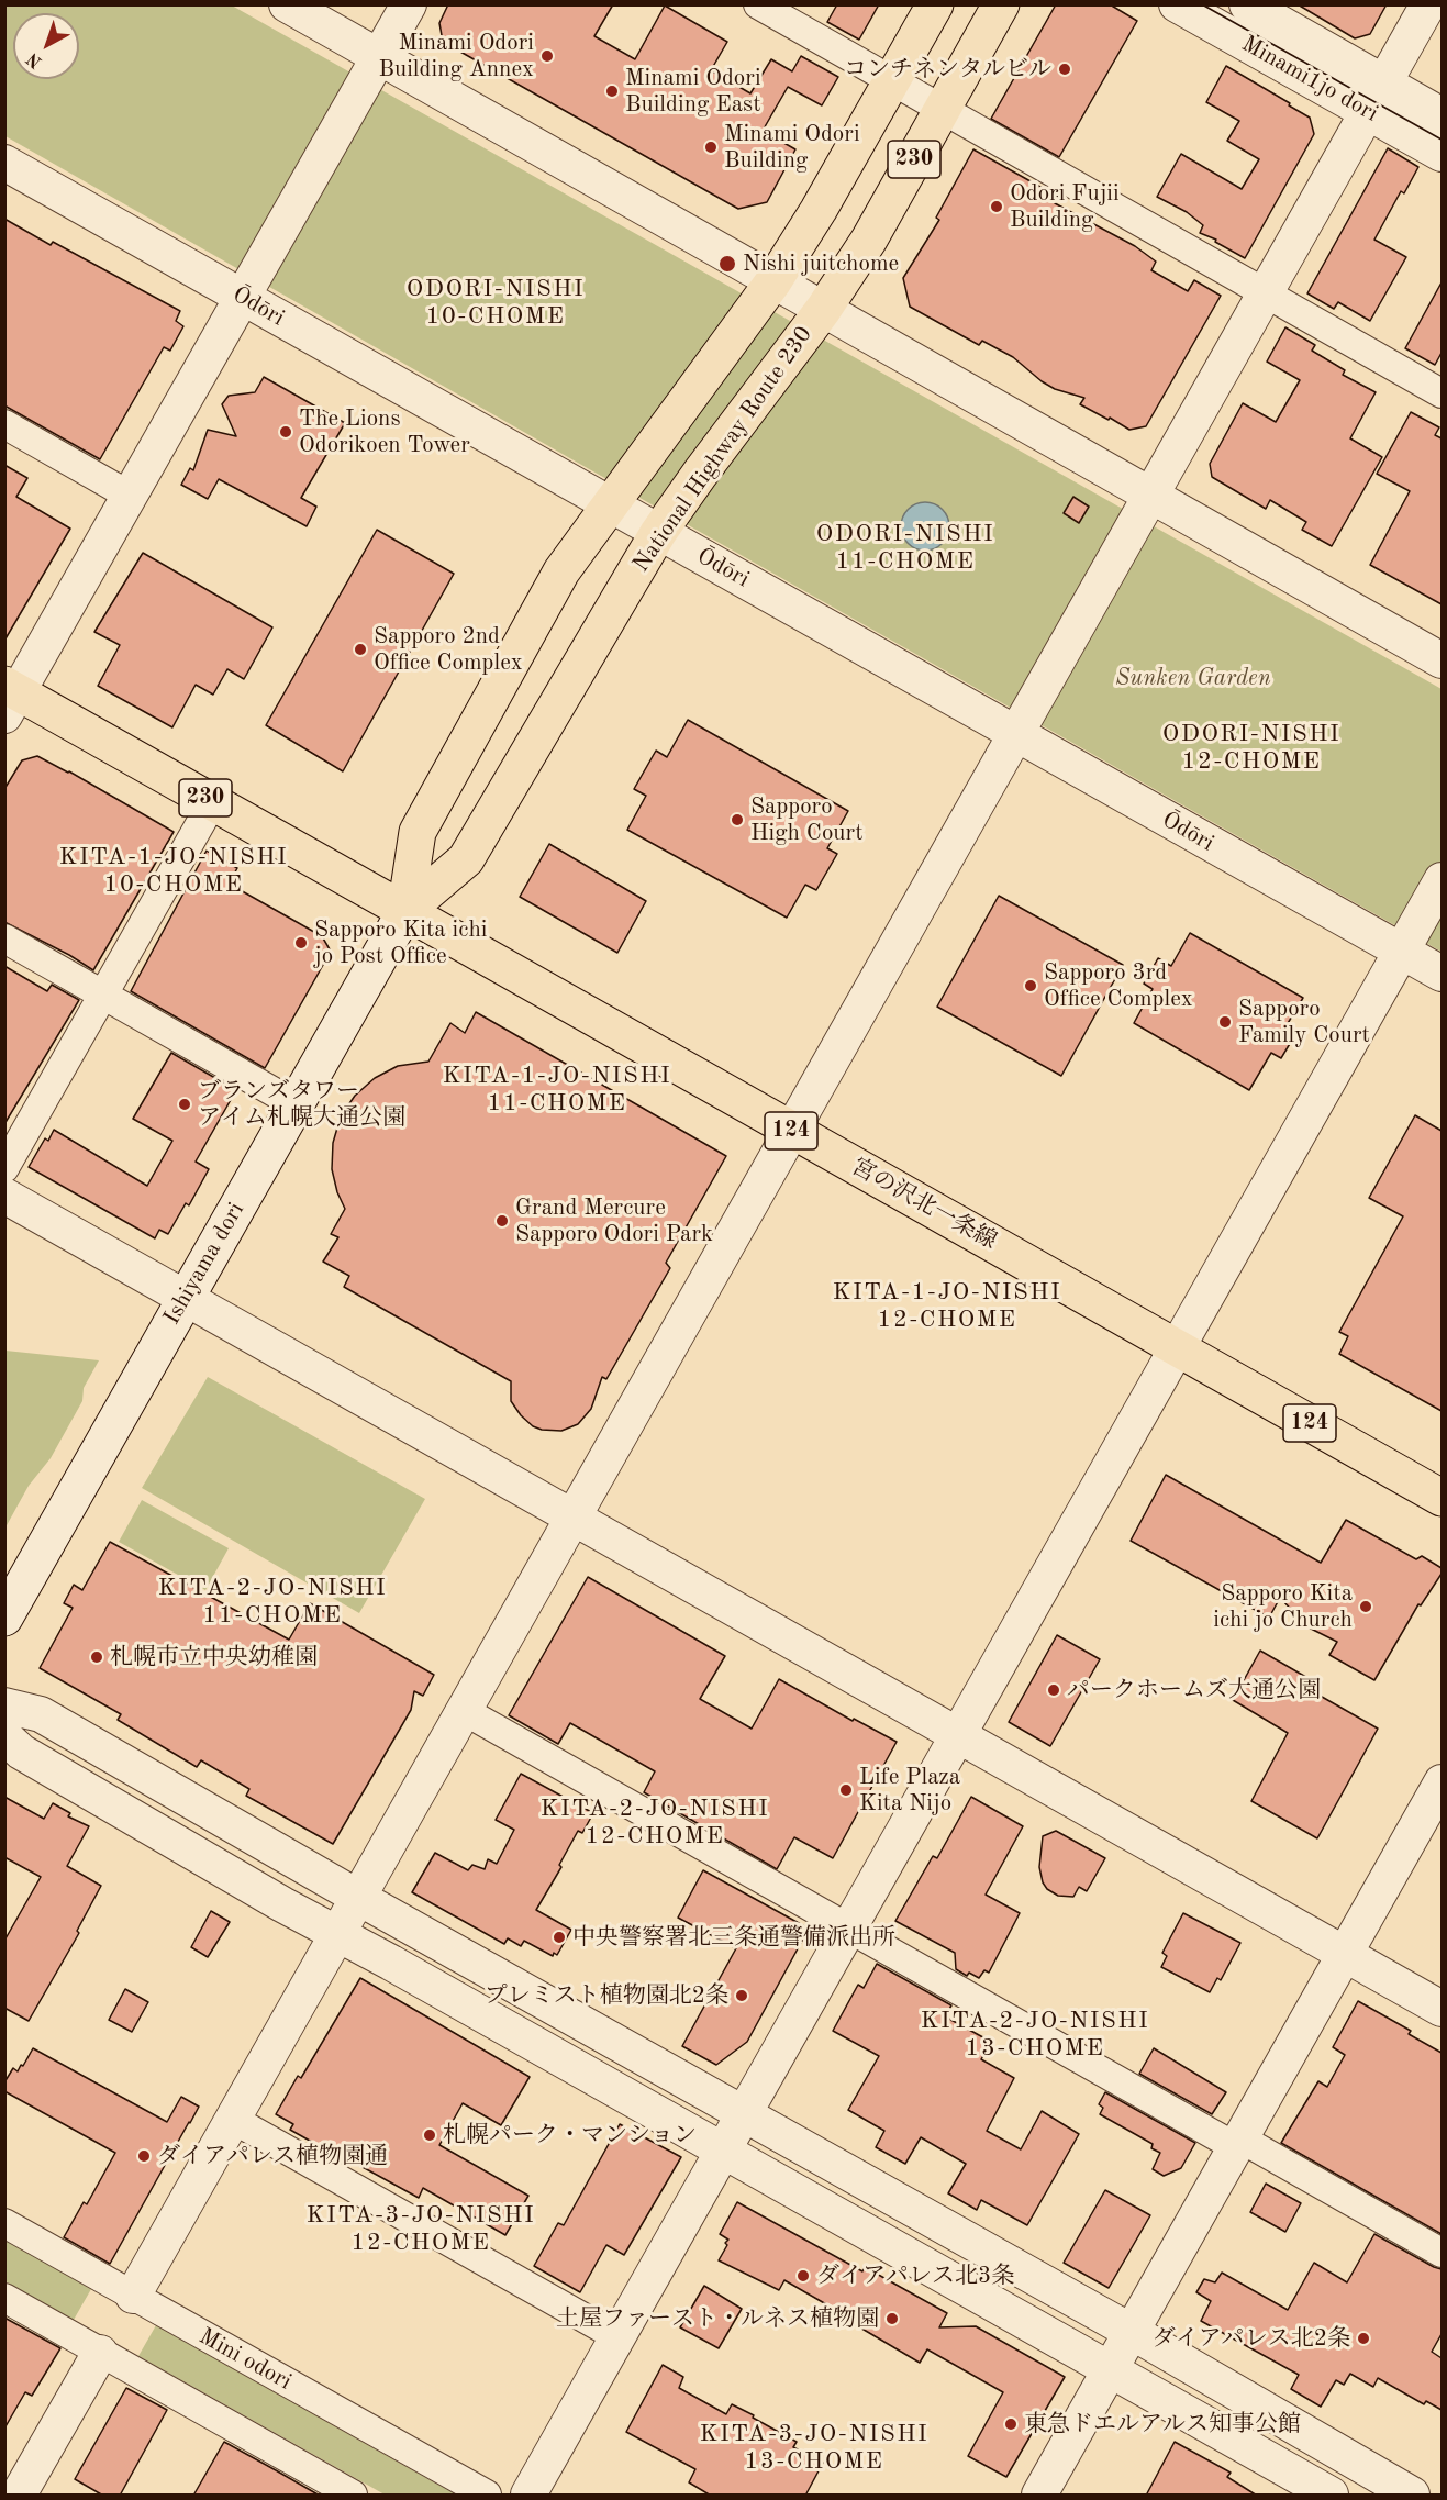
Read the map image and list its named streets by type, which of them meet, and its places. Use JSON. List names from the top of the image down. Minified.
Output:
{"streets":{"main road":["230","National Highway Route 230","124","宮の沢北一条線","Ishiyama dori"],"street":["Minami1jo dori","Ōdōri","Mini odori"]},"crossings":[["230","Ōdōri"],["230","National Highway Route 230"],["230","宮の沢北一条線"],["230","Ishiyama dori"],["Ōdōri","National Highway Route 230"],["National Highway Route 230","宮の沢北一条線"],["National Highway Route 230","Ishiyama dori"],["宮の沢北一条線","Ishiyama dori"]],"districts":["ODORI-NISHI 10-CHOME","ODORI-NISHI 11-CHOME","ODORI-NISHI 12-CHOME","KITA-1-JO-NISHI 10-CHOME","KITA-1-JO-NISHI 11-CHOME","KITA-1-JO-NISHI 12-CHOME","KITA-2-JO-NISHI 11-CHOME","KITA-2-JO-NISHI 12-CHOME","KITA-2-JO-NISHI 13-CHOME","KITA-3-JO-NISHI 12-CHOME","KITA-3-JO-NISHI 13-CHOME"],"parks":["Sunken Garden"],"places":["Minami Odori Building Annex","コンチネンタルビル","Minami Odori Building East","Minami Odori Building","Odori Fujii Building","Nishi juitchome","The Lions Odorikoen Tower","Sapporo 2nd Office Complex","Sapporo High Court","Sapporo Kita ichi jo Post Office","Sapporo 3rd Office Complex","Sapporo Family Court","ブランズタワー アイム札幌大通公園","Grand Mercure Sapporo Odori Park","Sapporo Kita ichi jo Church","札幌市立中央幼稚園","パークホームズ大通公園","Life Plaza Kita Nijo","中央警察署北三条通警備派出所","プレミスト植物園北2条","札幌パーク・マンション","ダイアパレス植物園通","ダイアパレス北3条","土屋ファースト・ルネス植物園","ダイアパレス北2条","東急ドエルアルス知事公館"],"north":"bottom left"}
